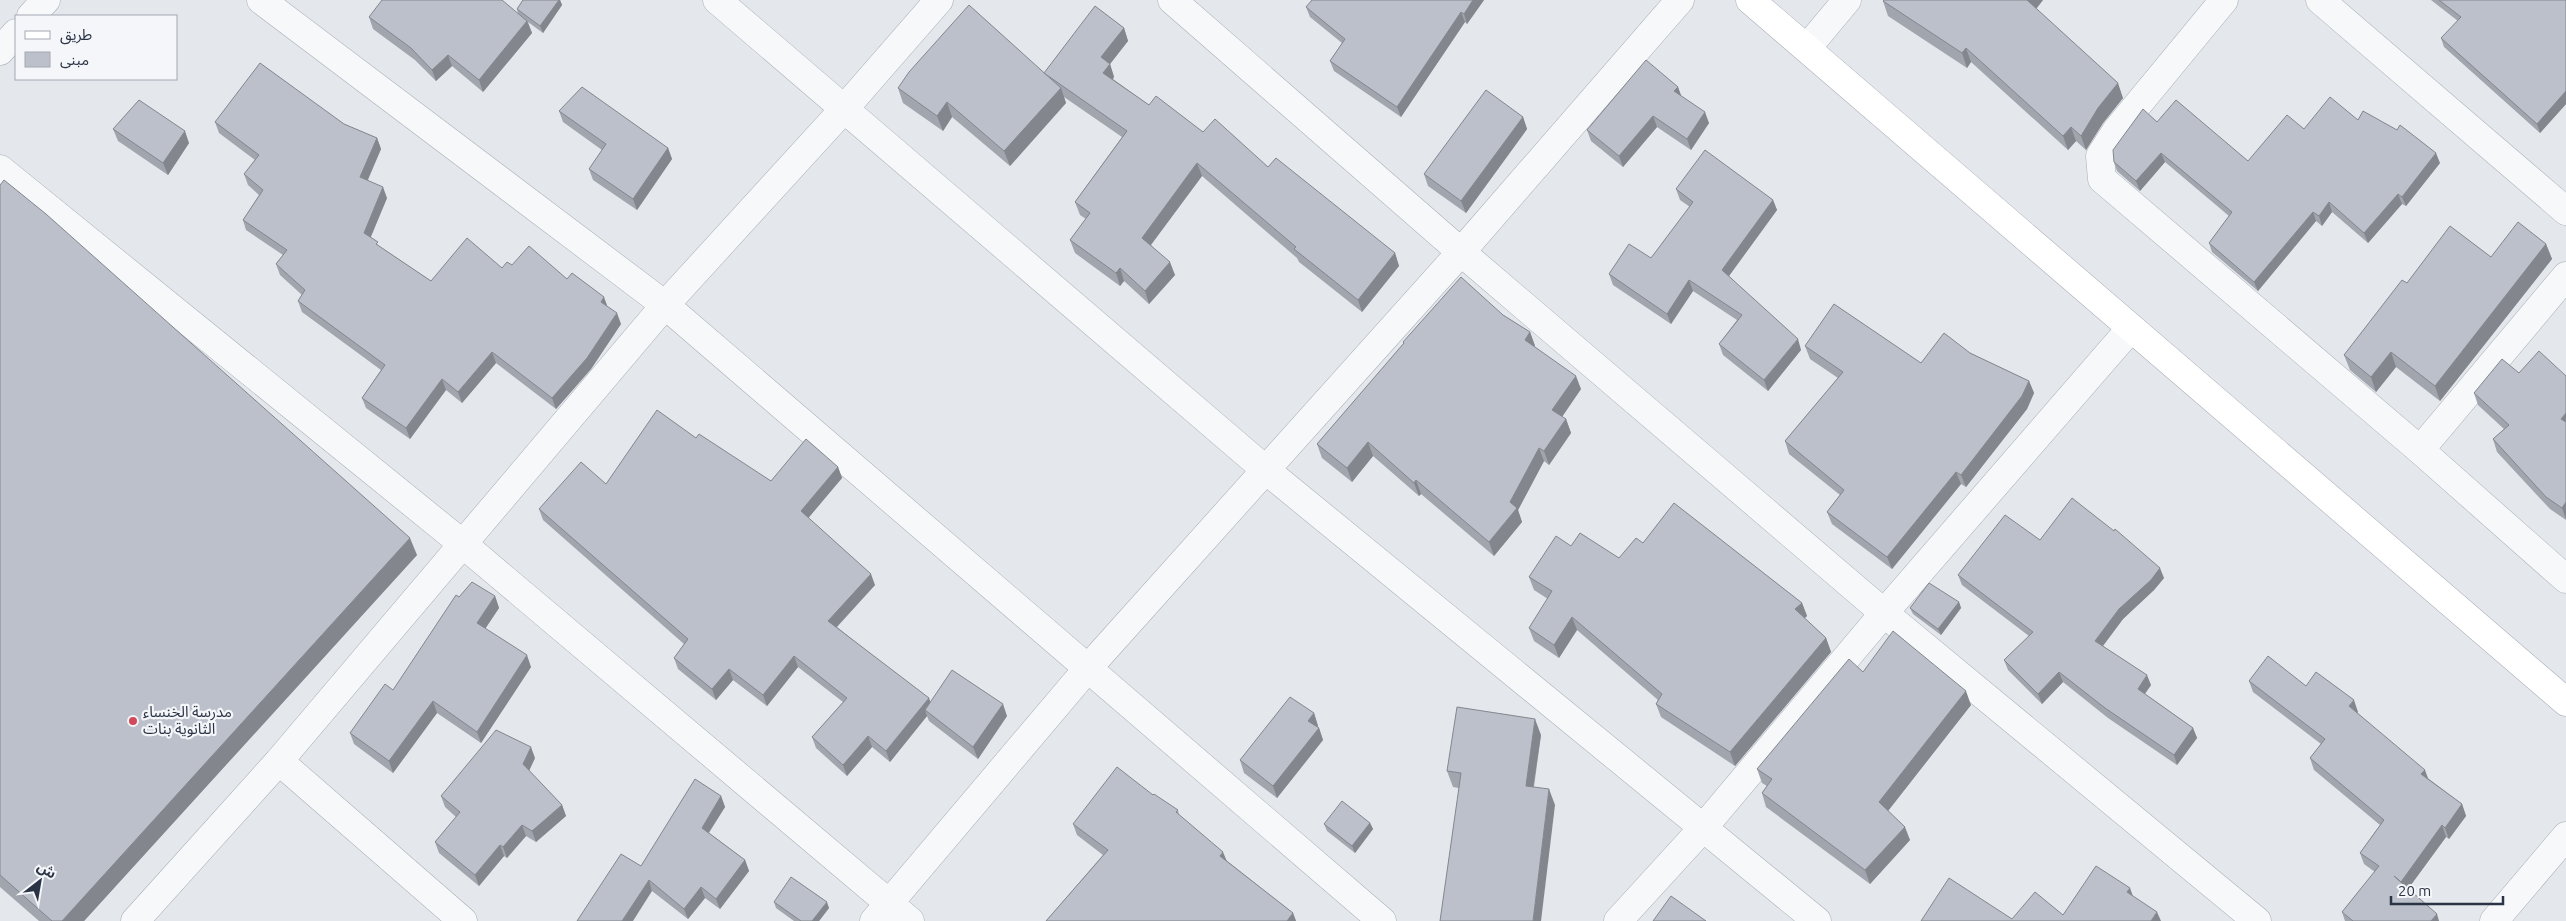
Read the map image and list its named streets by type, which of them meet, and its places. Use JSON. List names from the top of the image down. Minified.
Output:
{"places":["مدرسة الخنساء الثانوية بنات"],"legend":["طريق","مبنى"],"scale_bar":"20 m","north":"top right"}
